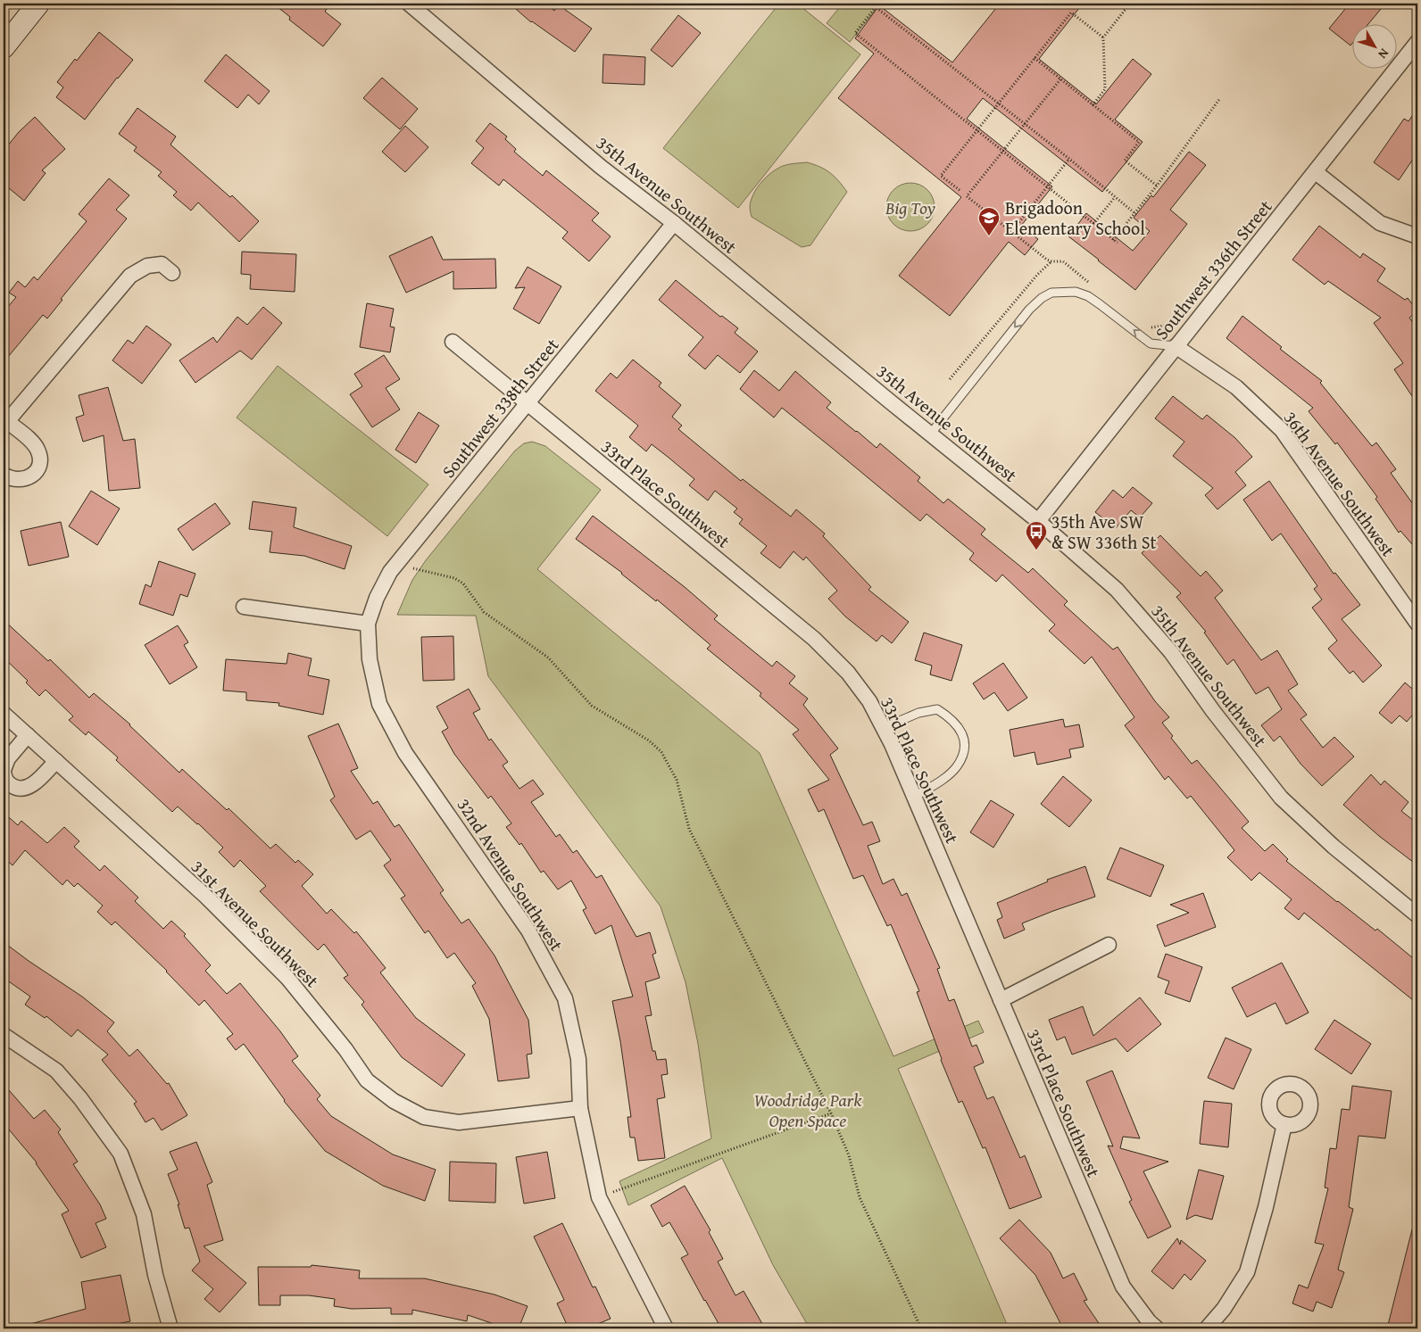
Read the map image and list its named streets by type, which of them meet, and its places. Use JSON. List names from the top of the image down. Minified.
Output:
{"streets":{"street":["35th Avenue Southwest","Southwest 336th Street","Southwest 338th Street","36th Avenue Southwest","33rd Place Southwest","32nd Avenue Southwest","31st Avenue Southwest"]},"crossings":[["35th Avenue Southwest","Southwest 336th Street"],["35th Avenue Southwest","Southwest 338th Street"],["Southwest 336th Street","36th Avenue Southwest"],["Southwest 338th Street","33rd Place Southwest"],["Southwest 338th Street","32nd Avenue Southwest"],["32nd Avenue Southwest","31st Avenue Southwest"]],"parks":["Big Toy","Woodridge Park Open Space"],"places":{"school or university":["Brigadoon Elementary School"],"bus stop":["35th Ave SW & SW 336th St"]},"north":"bottom right"}
